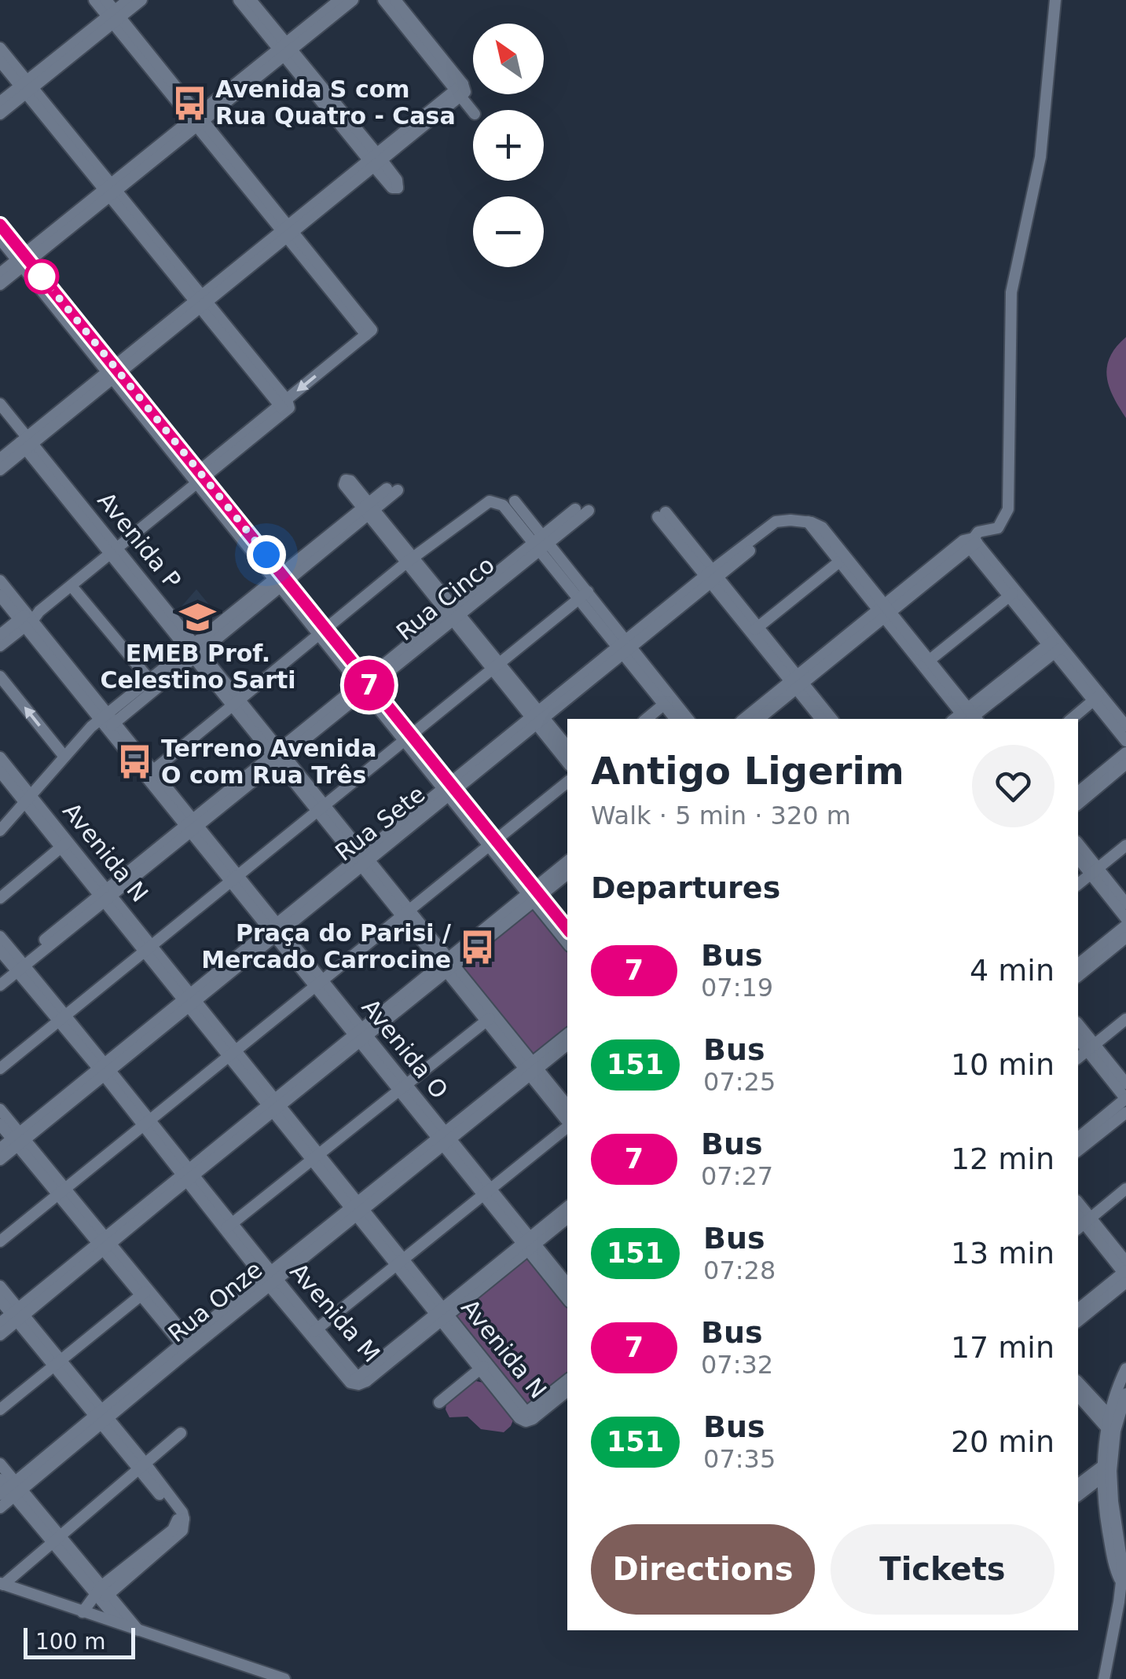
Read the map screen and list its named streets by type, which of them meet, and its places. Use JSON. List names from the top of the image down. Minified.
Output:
{"streets":{"street":["Avenida P","Rua Cinco","Rua Sete","Avenida N","Avenida O","Rua Onze","Avenida M"]},"crossings":[["Avenida P","Rua Cinco"],["Avenida P","Rua Sete"],["Avenida P","Rua Onze"],["Rua Cinco","Avenida N"],["Rua Cinco","Avenida O"],["Rua Cinco","Avenida M"],["Rua Sete","Avenida N"],["Rua Sete","Avenida O"],["Rua Sete","Avenida M"],["Avenida N","Rua Onze"],["Avenida N","Avenida M"],["Avenida O","Rua Onze"],["Rua Onze","Avenida M"]],"places":{"bus stop":["Avenida S com Rua Quatro - Casa","Terreno Avenida O com Rua Três","Praça do Parisi / Mercado Carrocine"],"school or university":["EMEB Prof. Celestino Sarti"]},"lines":["bus line 7"],"scale_bar":"100 m","north":"top left","page":{"on_map":"7","map_buttons":["+","−"],"heading":[["Antigo Ligerim","Walk · 5 min · 320 m"],"Departures"],"list":[{"mark":"7","name":"Bus","note":"07:19","value":"4 min"},{"mark":"151","name":"Bus","note":"07:25","value":"10 min"},{"mark":"7","name":"Bus","note":"07:27","value":"12 min"},{"mark":"151","name":"Bus","note":"07:28","value":"13 min"},{"mark":"7","name":"Bus","note":"07:32","value":"17 min"},{"mark":"151","name":"Bus","note":"07:35","value":"20 min"}],"buttons":["Directions","Tickets"],"scale":"100 m"}}
